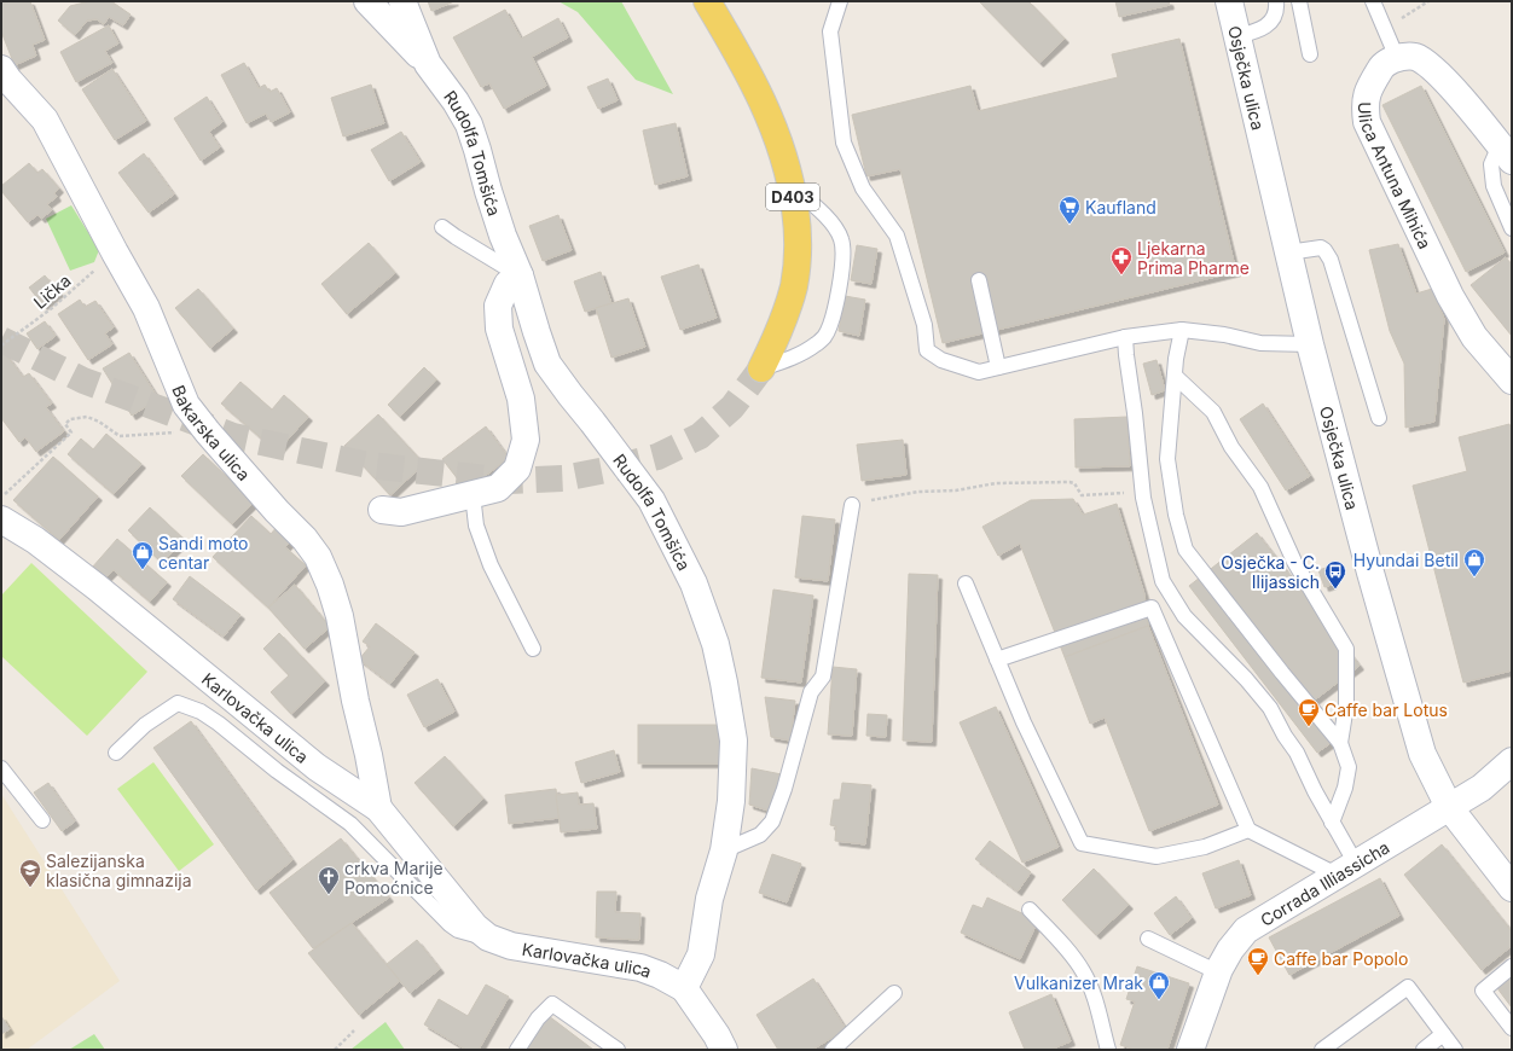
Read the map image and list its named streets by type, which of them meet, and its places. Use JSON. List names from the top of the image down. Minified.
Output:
{"streets":{"main road":["D403"],"street":["Osječka ulica","Rudolfa Tomšića","Ulica Antuna Mihića","Bakarska ulica","Karlovačka ulica","Corrada Illiassicha"],"path":["Lička"]},"crossings":[["Osječka ulica","Corrada Illiassicha"],["Rudolfa Tomšića","Karlovačka ulica"],["Lička","Bakarska ulica"],["Bakarska ulica","Karlovačka ulica"]],"places":{"supermarket":["Kaufland"],"pharmacy":["Ljekarna Prima Pharme"],"shop":["Sandi moto centar","Hyundai Betil","Vulkanizer Mrak"],"bus stop":["Osječka - C. Ilijassich"],"cafe":["Caffe bar Lotus","Caffe bar Popolo"],"school or university":["Salezijanska klasična gimnazija"],"church":["crkva Marije Pomoćnice"]}}
